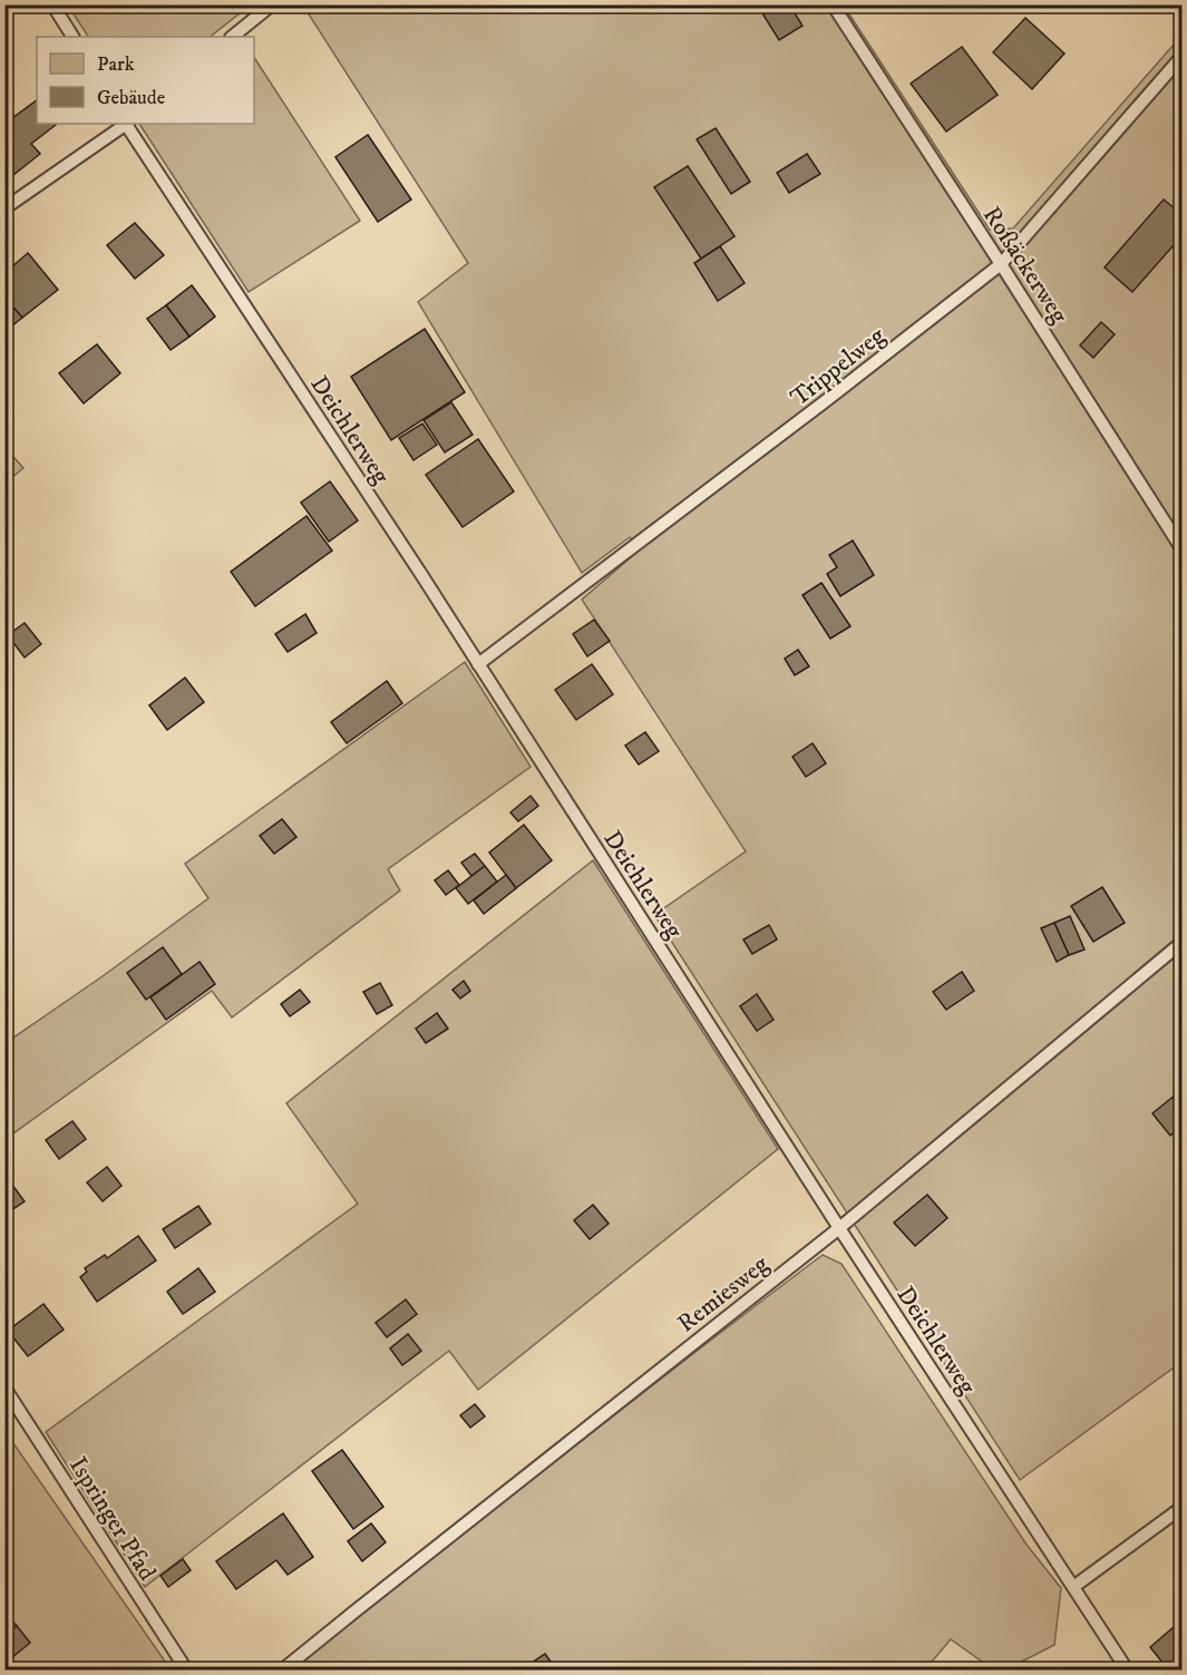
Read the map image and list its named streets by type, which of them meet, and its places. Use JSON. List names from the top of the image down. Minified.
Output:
{"streets":{"lane":["Roßäckerweg","Trippelweg","Deichlerweg","Remiesweg","Ispringer Pfad"]},"crossings":[["Roßäckerweg","Trippelweg"],["Trippelweg","Deichlerweg"],["Deichlerweg","Remiesweg"]],"legend":["Park","Gebäude"]}
